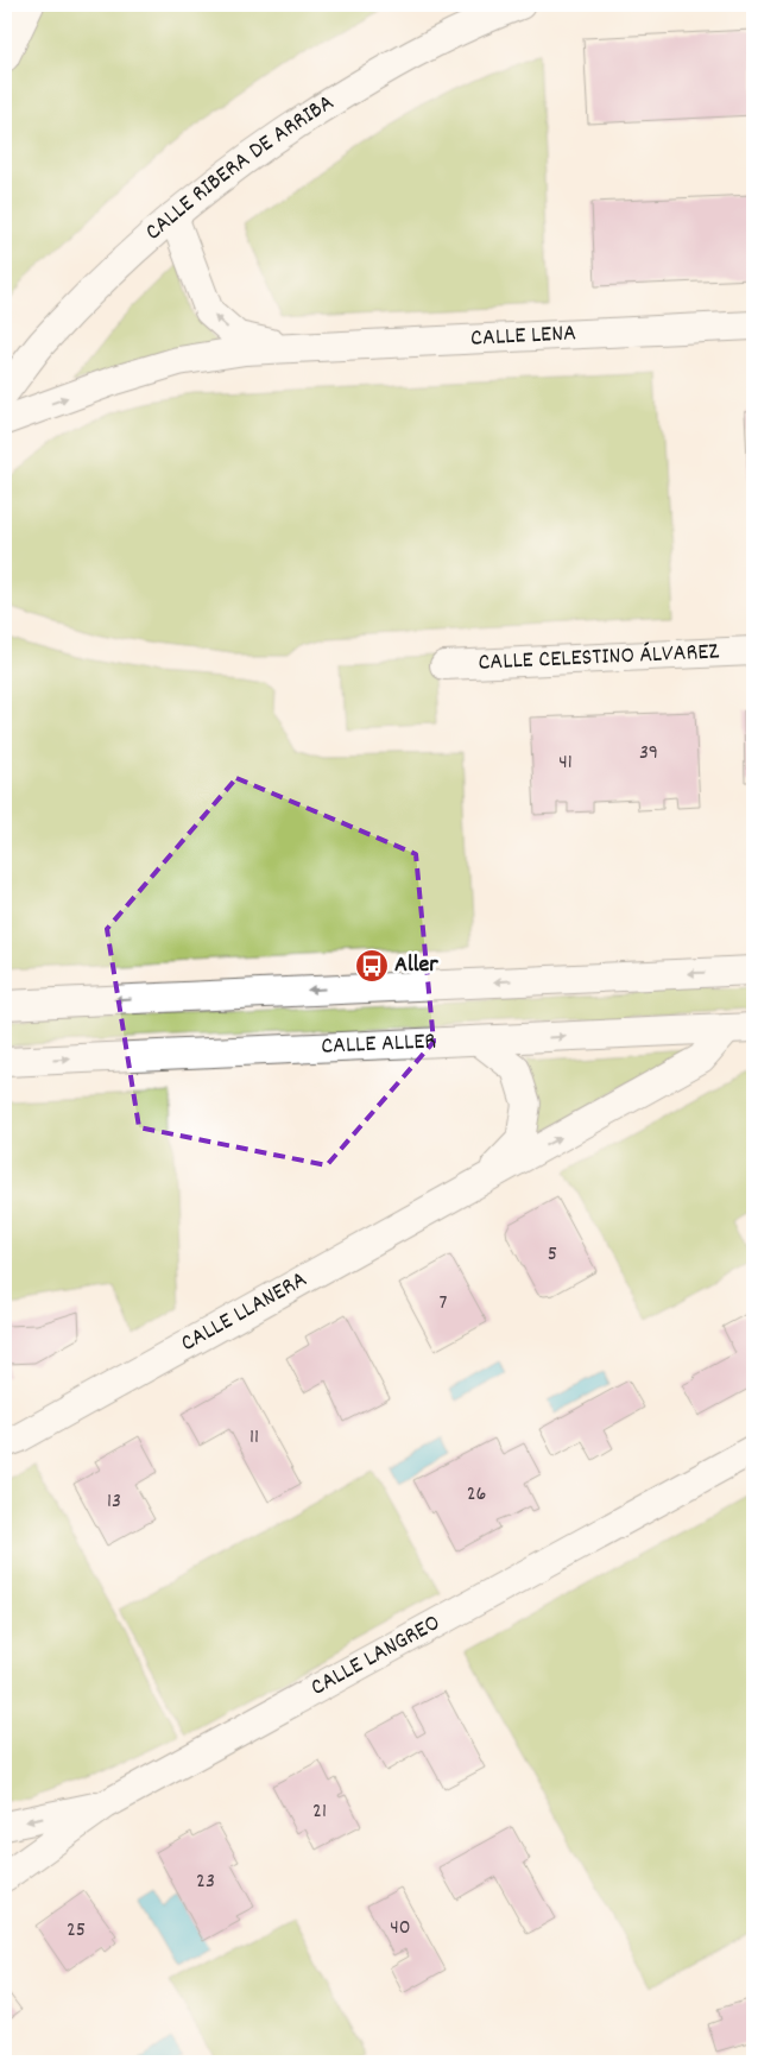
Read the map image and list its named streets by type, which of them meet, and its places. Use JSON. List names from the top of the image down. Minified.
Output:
{"streets":{"street":["CALLE RIBERA DE ARRIBA","CALLE LENA","CALLE CELESTINO ÁLVAREZ","CALLE ALLER","CALLE LLANERA","CALLE LANGREO"]},"crossings":[["CALLE RIBERA DE ARRIBA","CALLE LENA"],["CALLE ALLER","CALLE LLANERA"]],"places":{"bus stop":["Aller"]},"house_numbers":["39","41","5","7","11","26","13","21","23","40","25"]}
